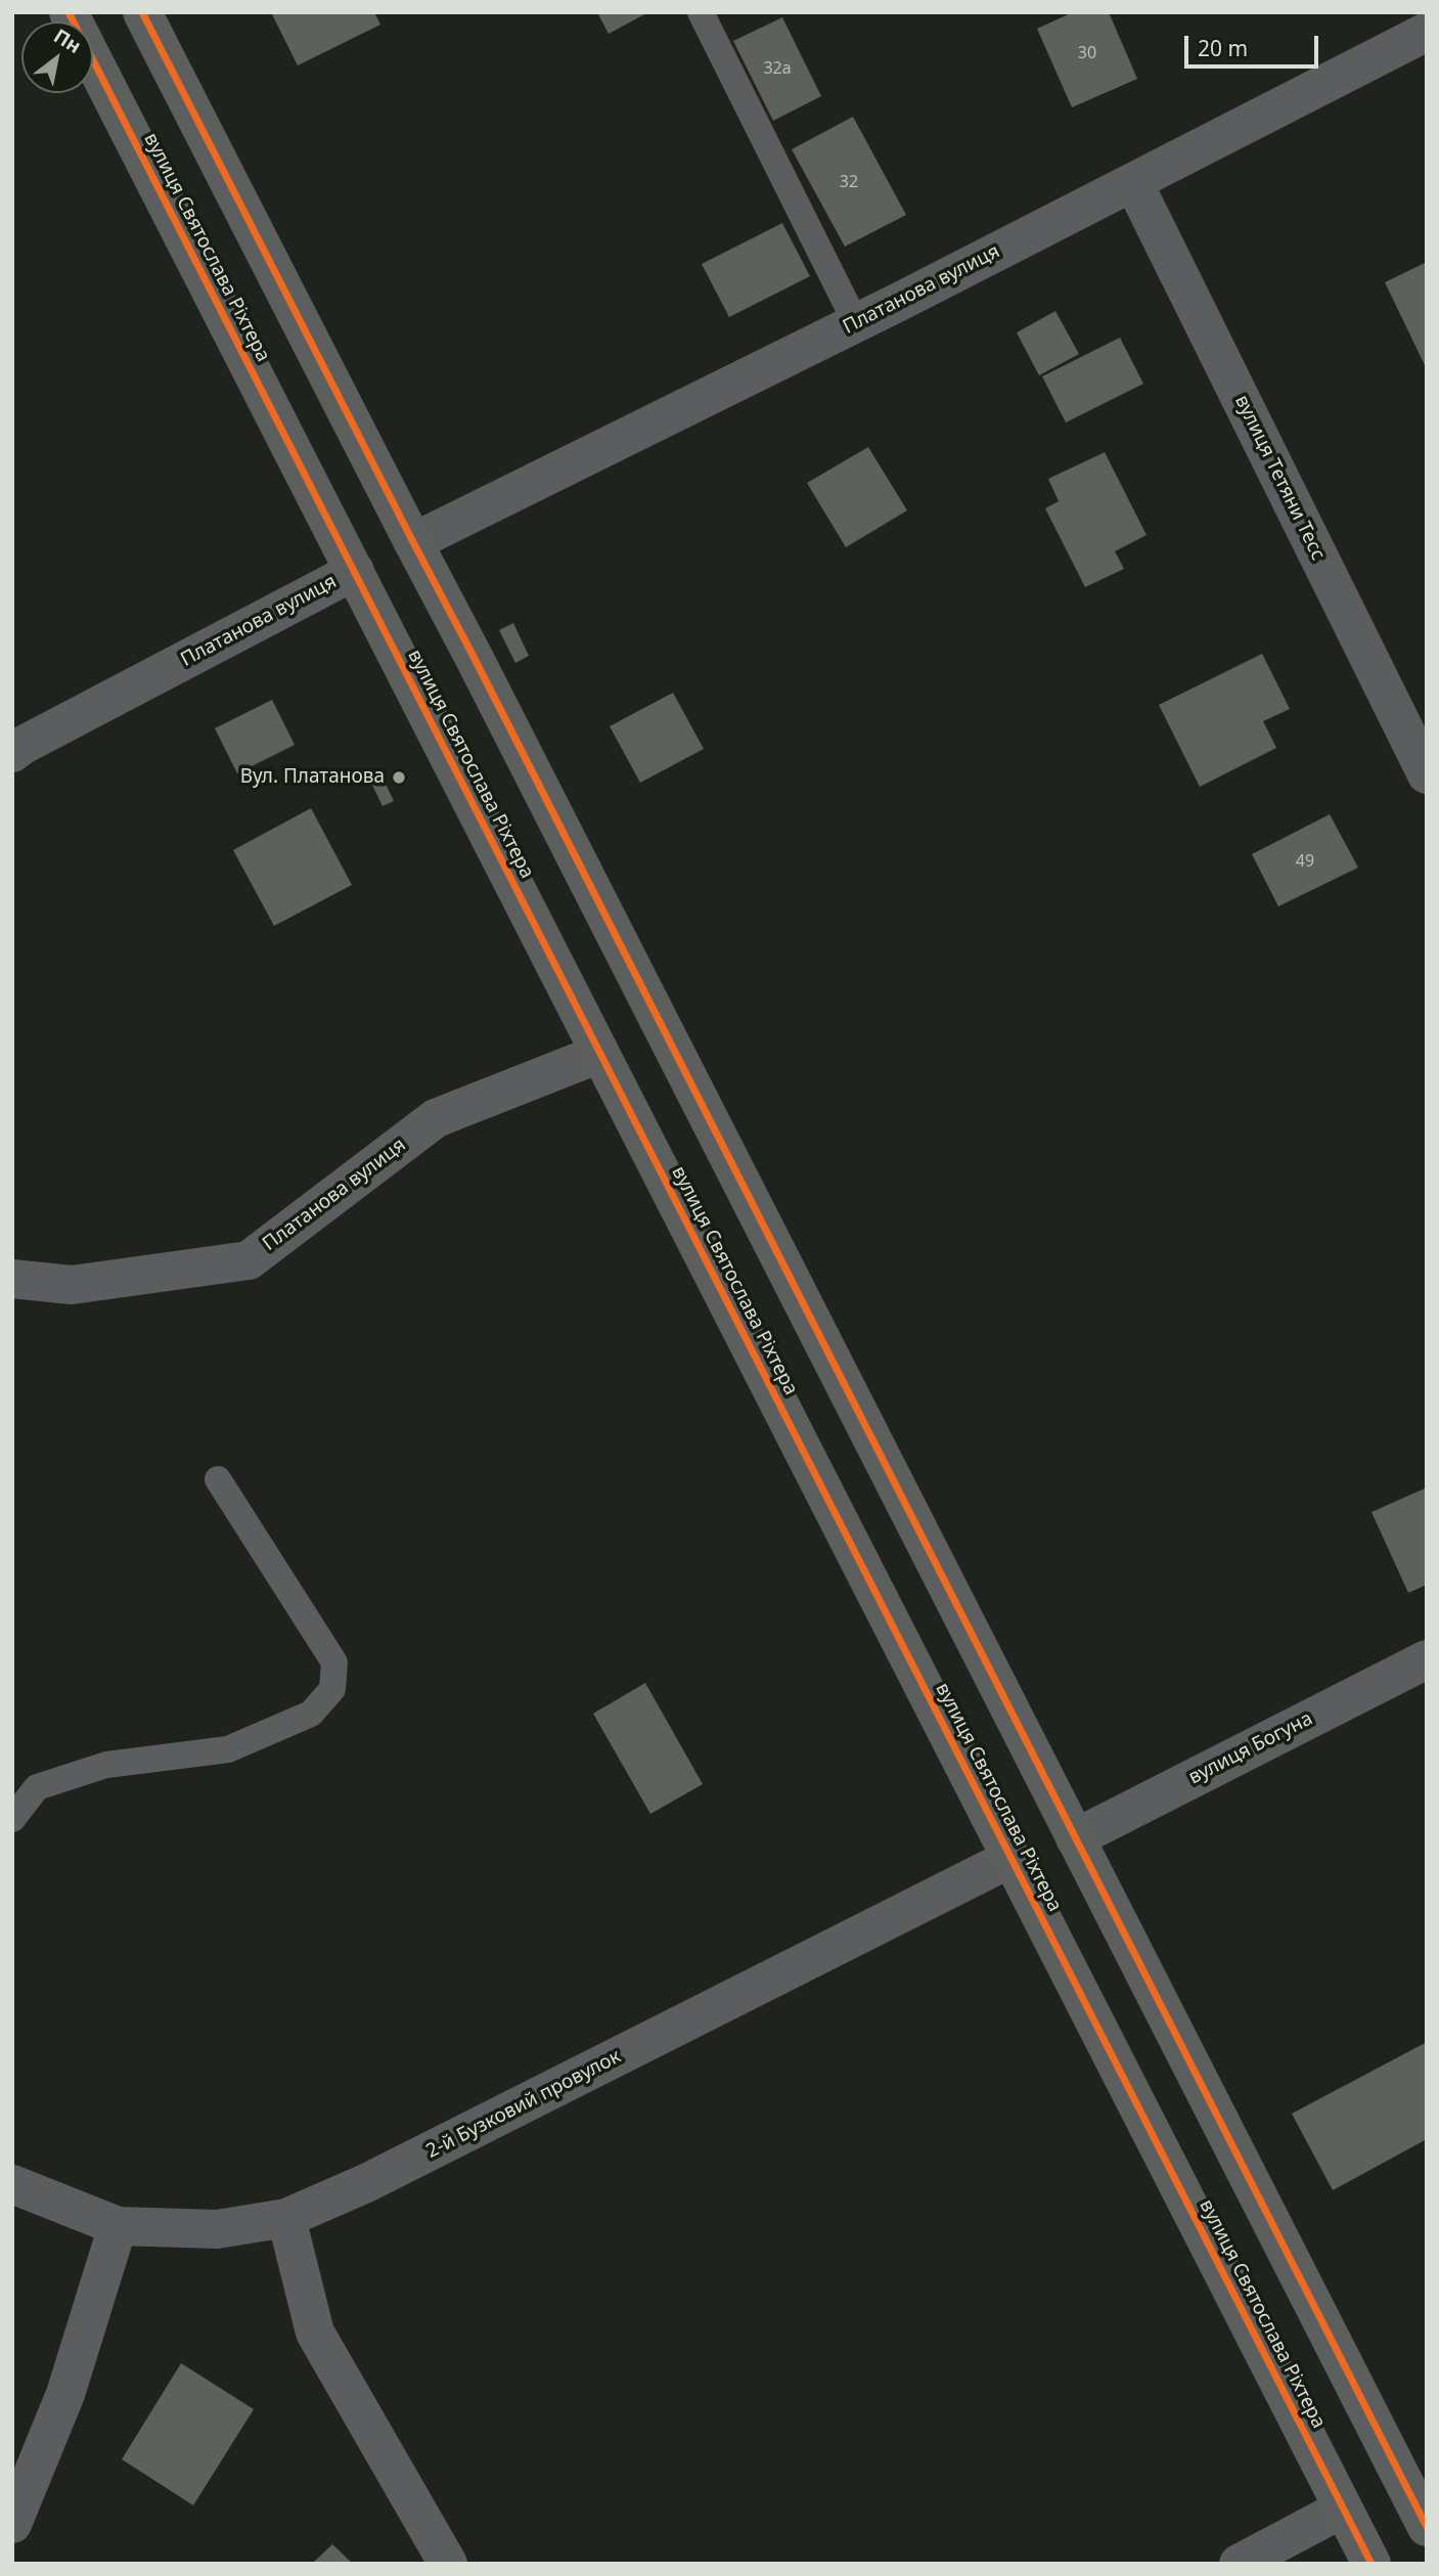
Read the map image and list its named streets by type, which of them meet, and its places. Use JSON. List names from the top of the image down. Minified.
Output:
{"streets":{"main road":["вулиця Святослава Ріхтера"],"street":["Платанова вулиця","вулиця Тетяни Тесс","вулиця Богуна","2-й Бузковий провулок"]},"crossings":[["вулиця Святослава Ріхтера","Платанова вулиця"],["вулиця Святослава Ріхтера","2-й Бузковий провулок"],["Платанова вулиця","вулиця Тетяни Тесс"]],"places":["Вул. Платанова"],"house_numbers":["30","32а","32","49"],"scale_bar":"20 m","north":"top right"}
